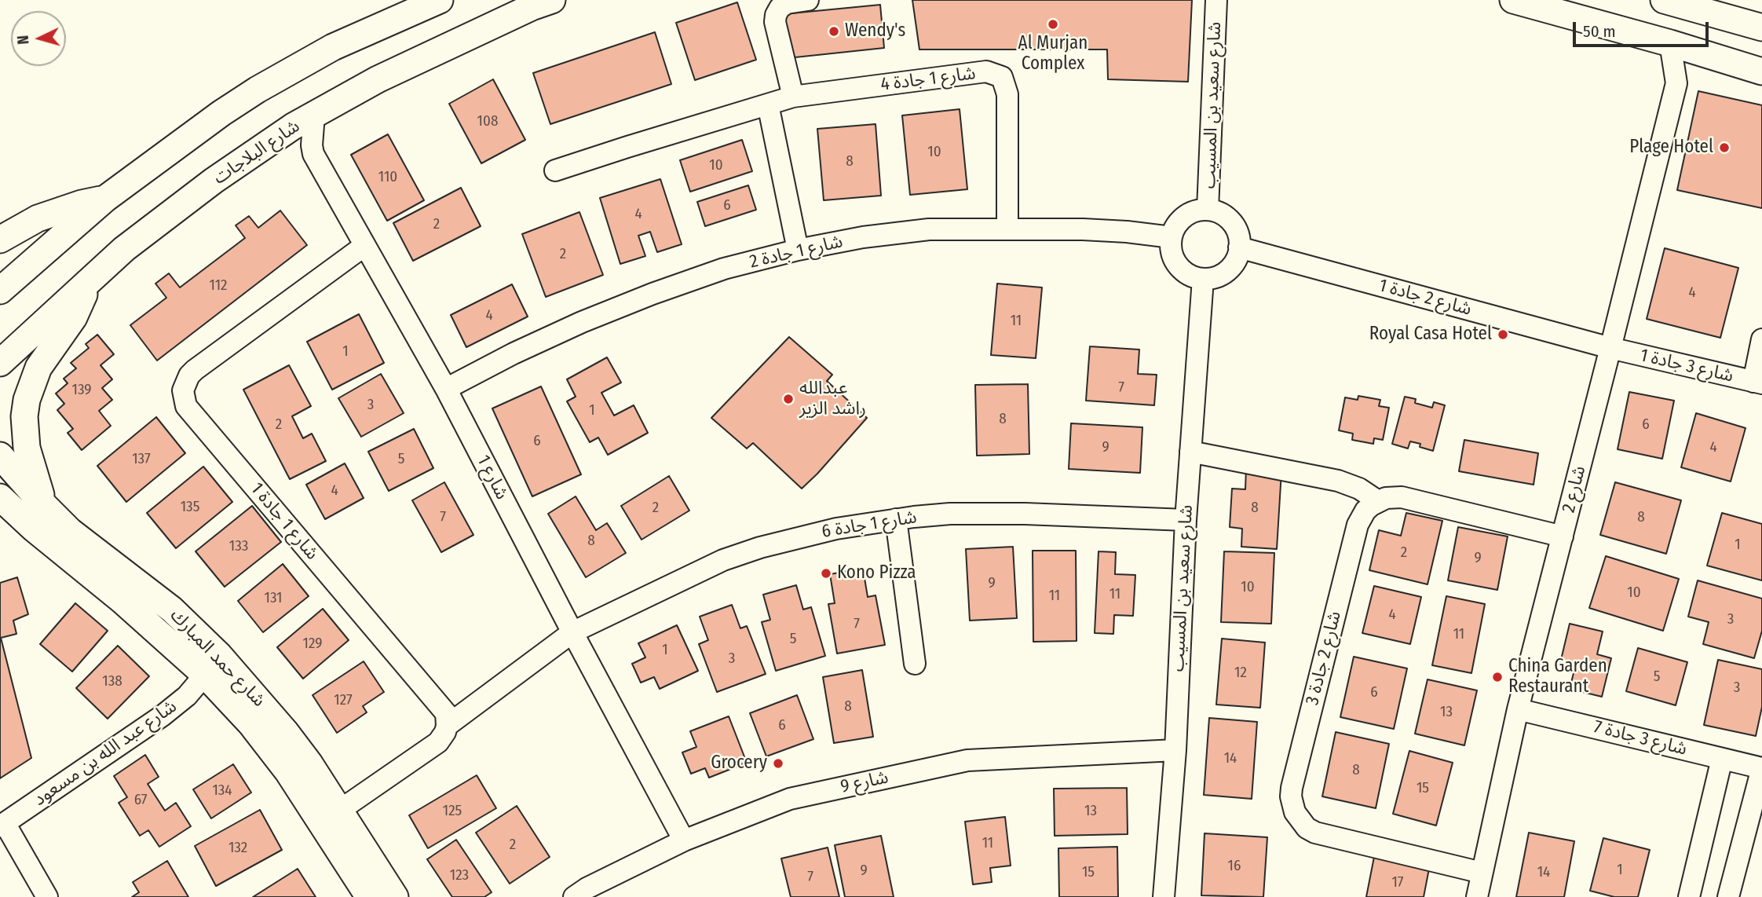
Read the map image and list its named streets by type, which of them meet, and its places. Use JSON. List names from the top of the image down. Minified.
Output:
{"streets":{"main road":["شارع البلاجات","شارع حمد المبارك"],"street":["شارع 1 جادة 4","شارع سعيد بن المسيب","شارع 1 جادة 2","شارع 2 جادة 1","شارع 3 جادة 1","شارع 1","شارع 2","شارع 1 جادة 1","شارع 1 جادة 6","شارع 2 جادة 3","شارع 3 جادة 7","شارع عبد الله بن مسعود","شارع 9"]},"crossings":[["شارع 1 جادة 4","شارع 1 جادة 2"],["شارع سعيد بن المسيب","شارع 1 جادة 2"],["شارع سعيد بن المسيب","شارع 2 جادة 1"],["شارع سعيد بن المسيب","شارع 1 جادة 6"],["شارع سعيد بن المسيب","شارع 9"],["شارع البلاجات","شارع 1"],["شارع 1 جادة 2","شارع 2 جادة 1"],["شارع 1 جادة 2","شارع 1"],["شارع 2 جادة 1","شارع 3 جادة 1"],["شارع 2 جادة 1","شارع 2"],["شارع 3 جادة 1","شارع 2"],["شارع 1","شارع 1 جادة 1"],["شارع 1","شارع 1 جادة 6"],["شارع 1","شارع 9"],["شارع 2","شارع 2 جادة 3"],["شارع 2","شارع 3 جادة 7"],["شارع 1 جادة 1","شارع 1 جادة 6"],["شارع حمد المبارك","شارع عبد الله بن مسعود"]],"places":["Al Murjan Complex","Wendy's","Plage Hotel","Royal Casa Hotel","عبدالله راشد الزير","Kono Pizza","China Garden Restaurant","Grocery"],"house_numbers":["108","10","8","10","110","6","4","2","2","112","4","4","11","1","7","139","3","1","8","2","6","6","9","4","137","5","4","135","2","8","7","8","8","1","133","2","9","9","10","10","11","11","131","4","3","7","11","5","129","1","3","12","5","138","3","6","127","8","13","6","14","8","15","134","67","125","13","11","2","132","16","1","9","15","14","123","7","17"],"scale_bar":"50 m","north":"left"}
